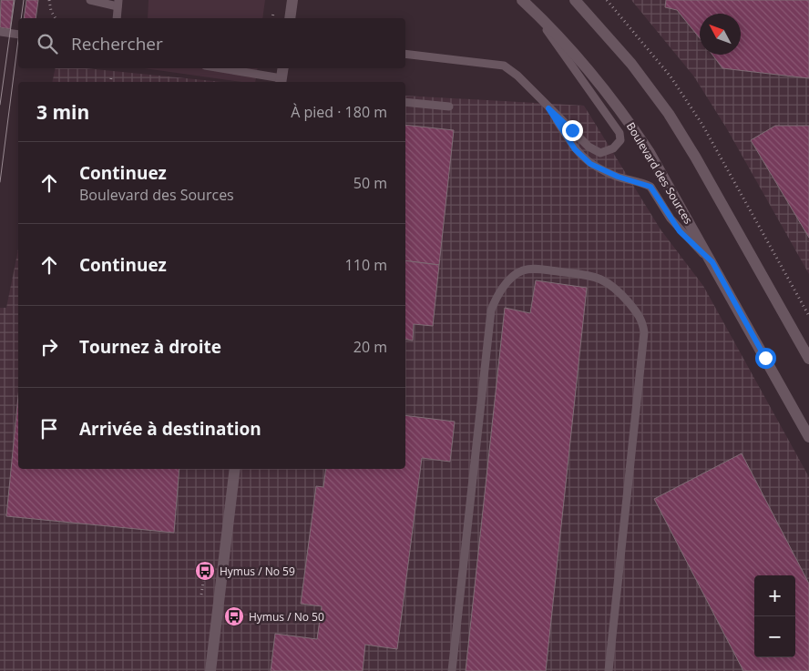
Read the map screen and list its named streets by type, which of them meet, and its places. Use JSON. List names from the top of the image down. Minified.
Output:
{"streets":{"main road":["Boulevard des Sources"]},"places":{"bus stop":["Hymus / No 59","Hymus / No 50"]},"north":"top left","page":{"search":"Rechercher","heading":["3 min","À pied · 180 m"],"list":[["Continuez","Boulevard des Sources","50 m"],["Continuez","110 m"],["Tournez à droite","20 m"],"Arrivée à destination"],"map_buttons":["+","−"]}}
